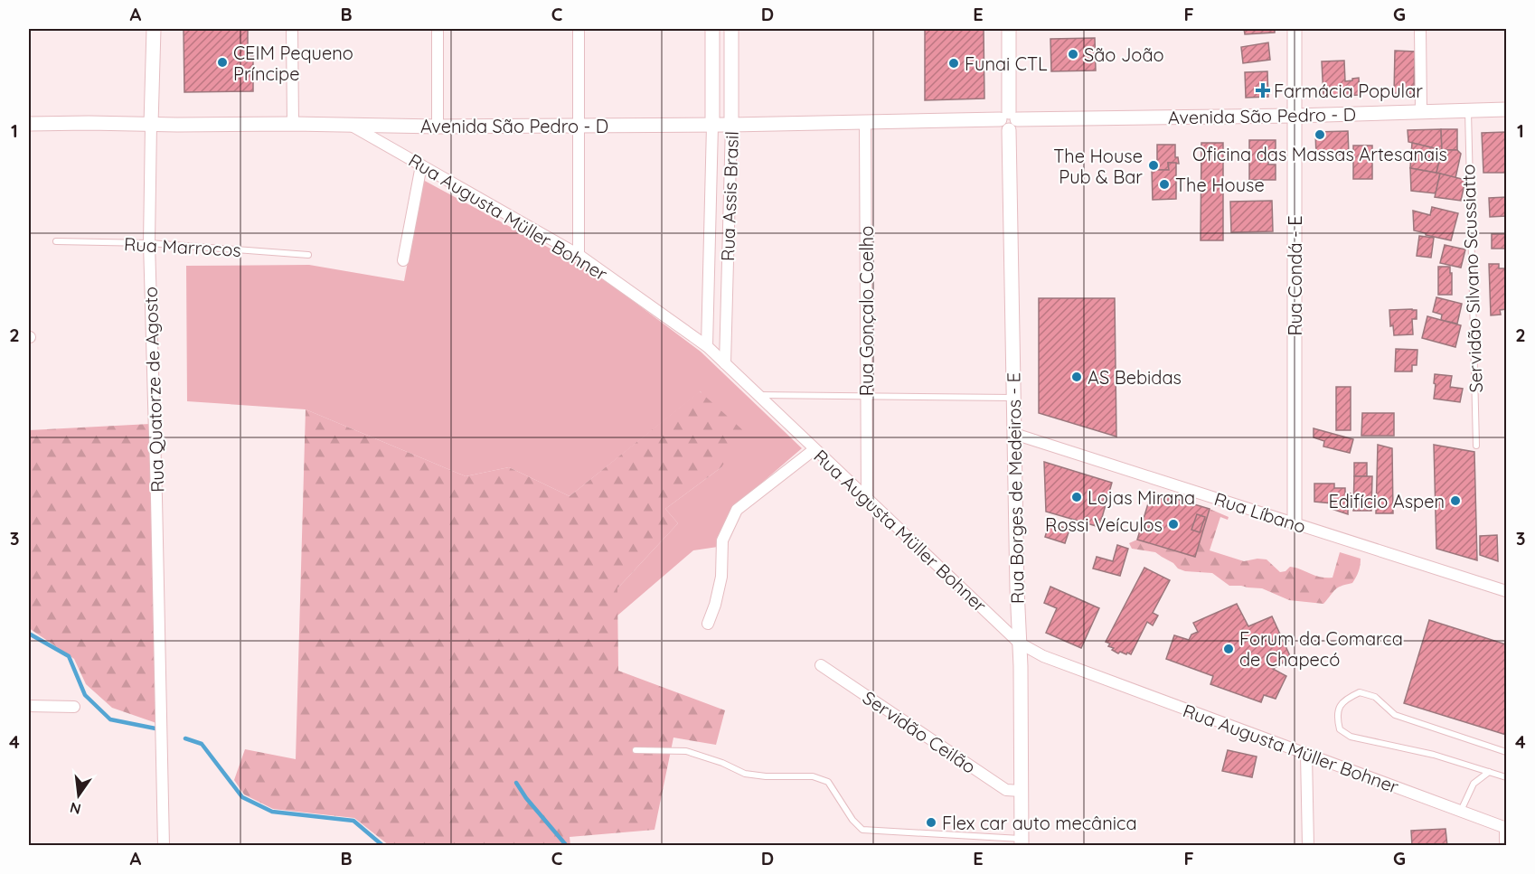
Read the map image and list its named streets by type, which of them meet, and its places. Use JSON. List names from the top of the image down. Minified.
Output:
{"streets":{"street":["Avenida São Pedro - D","Rua Assis Brasil","Rua Augusta Müller Bohner","Rua Condá - E","Rua Gonçalo Coelho","Rua Quatorze de Agosto","Rua Borges de Medeiros - E","Rua Líbano","Servidão Ceilão"],"lane":["Rua Marrocos","Servidão Silvano Scussiatto"]},"crossings":[["Avenida São Pedro - D","Rua Assis Brasil"],["Avenida São Pedro - D","Rua Augusta Müller Bohner"],["Avenida São Pedro - D","Rua Condá - E"],["Avenida São Pedro - D","Servidão Silvano Scussiatto"],["Avenida São Pedro - D","Rua Gonçalo Coelho"],["Avenida São Pedro - D","Rua Quatorze de Agosto"],["Avenida São Pedro - D","Rua Borges de Medeiros - E"],["Rua Assis Brasil","Rua Augusta Müller Bohner"],["Rua Augusta Müller Bohner","Rua Gonçalo Coelho"],["Rua Augusta Müller Bohner","Rua Borges de Medeiros - E"],["Rua Marrocos","Rua Quatorze de Agosto"],["Rua Condá - E","Rua Líbano"],["Rua Borges de Medeiros - E","Rua Líbano"],["Rua Borges de Medeiros - E","Servidão Ceilão"]],"places":{"other":["São João","CEIM Pequeno Príncipe","Funai CTL","Oficina das Massas Artesanais","The House Pub & Bar","The House","AS Bebidas","Lojas Mirana","Edifício Aspen","Rossi Veículos","Forum da Comarca de Chapecó","Flex car auto mecânica"],"health":["Farmácia Popular"]},"north":"bottom","grid":{"columns":["A","B","C","D","E","F","G"],"rows":["1","2","3","4"]}}
